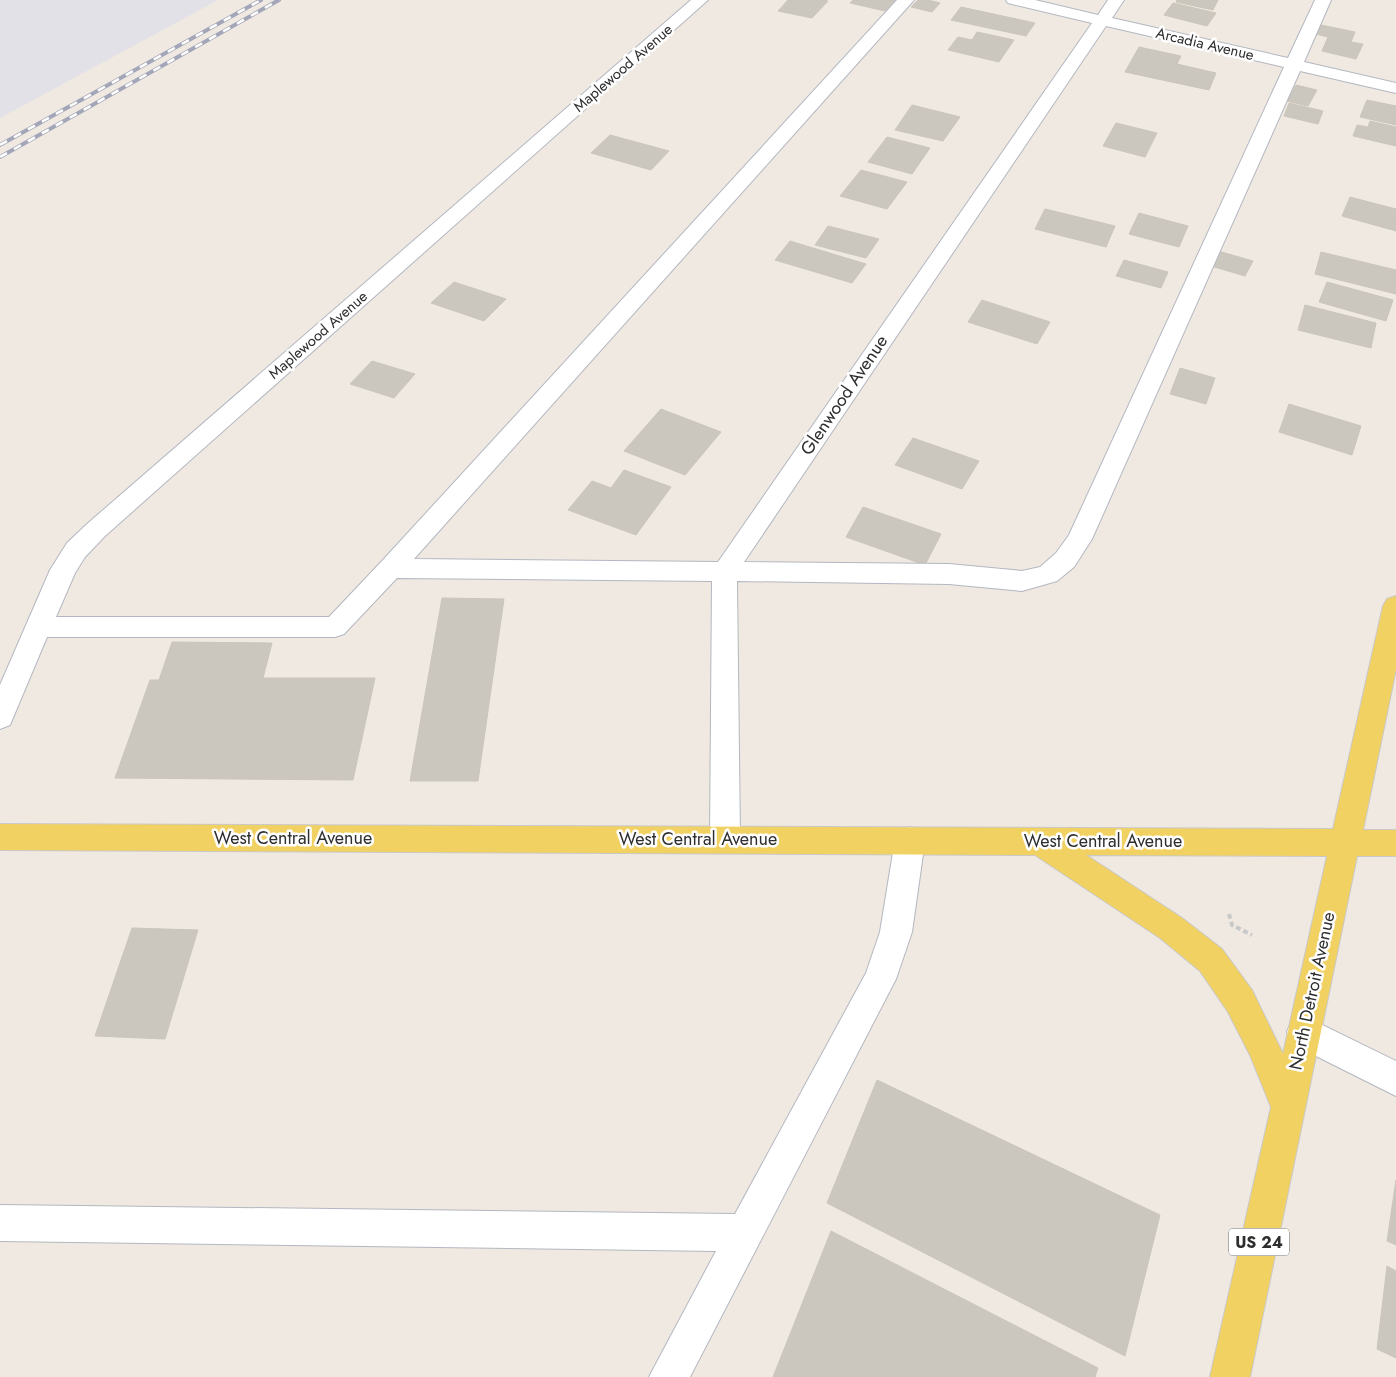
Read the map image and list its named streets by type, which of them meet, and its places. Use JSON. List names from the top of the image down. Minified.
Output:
{"streets":{"main road":["West Central Avenue","North Detroit Avenue","US 24"],"street":["Arcadia Avenue","Maplewood Avenue","Glenwood Avenue"]},"crossings":[["Arcadia Avenue","Glenwood Avenue"],["Glenwood Avenue","West Central Avenue"],["West Central Avenue","North Detroit Avenue"]]}
